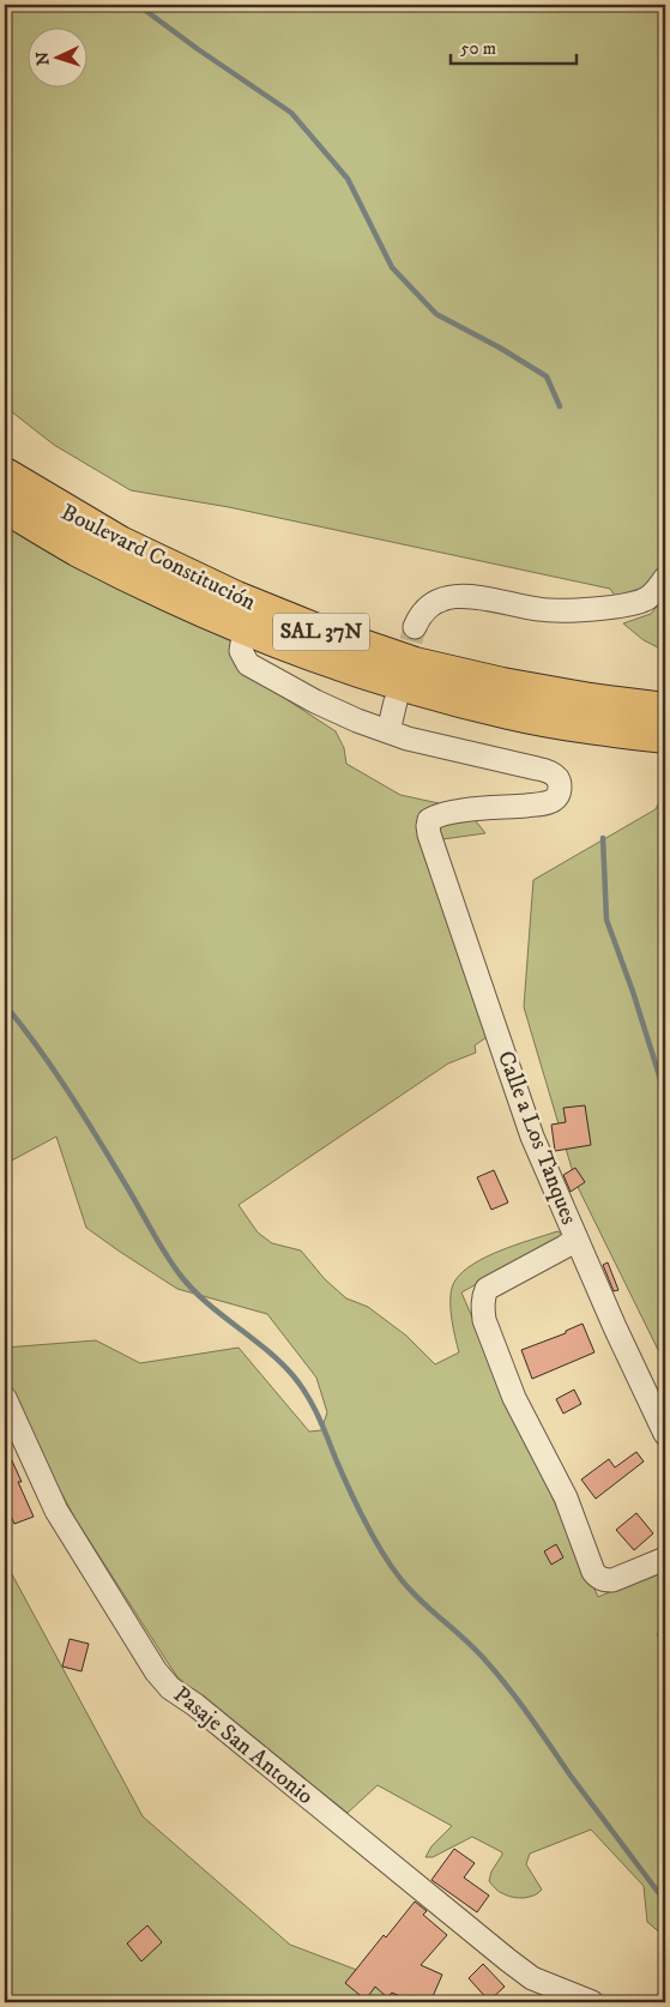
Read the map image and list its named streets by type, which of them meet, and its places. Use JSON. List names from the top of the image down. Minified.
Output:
{"streets":{"highway":["Boulevard Constitución","SAL 37N"],"street":["Calle a Los Tanques","Pasaje San Antonio"]},"scale_bar":"50 m","north":"left"}
